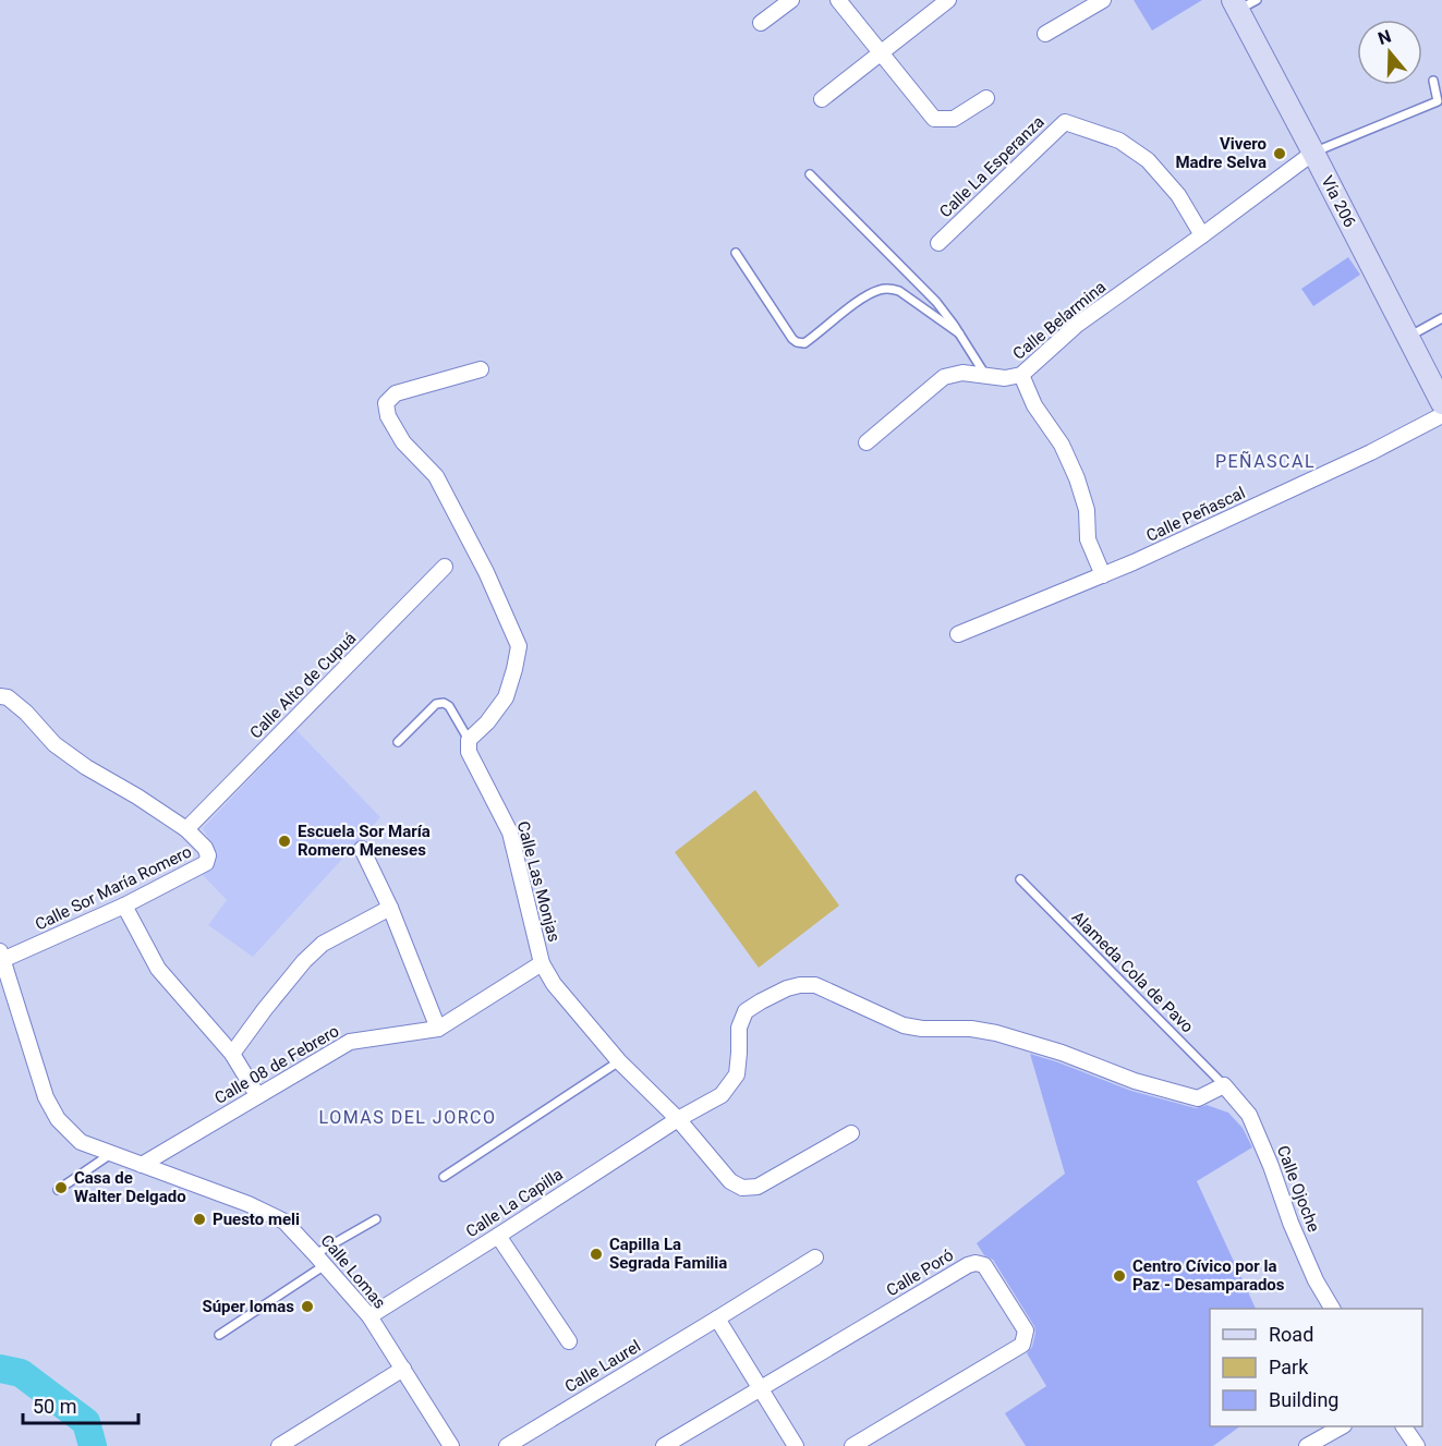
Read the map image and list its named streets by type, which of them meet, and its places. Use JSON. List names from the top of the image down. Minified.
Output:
{"streets":{"main road":["Vía 206"],"street":["Calle La Esperanza","Calle Belarmina","Calle Peñascal","Calle Alto de Cupuá","Calle Las Monjas","Calle Sor María Romero","Calle 08 de Febrero","Calle Ojoche","Calle La Capilla","Calle Lomas","Calle Poró","Calle Laurel"],"lane":["Alameda Cola de Pavo"]},"crossings":[["Calle La Esperanza","Calle Belarmina"],["Calle Alto de Cupuá","Calle Sor María Romero"],["Calle Las Monjas","Calle 08 de Febrero"],["Calle Las Monjas","Calle La Capilla"],["Calle Sor María Romero","Calle Lomas"],["Alameda Cola de Pavo","Calle Ojoche"],["Alameda Cola de Pavo","Calle La Capilla"],["Calle 08 de Febrero","Calle Lomas"],["Calle Ojoche","Calle La Capilla"],["Calle La Capilla","Calle Lomas"]],"districts":["PEÑASCAL","LOMAS DEL JORCO"],"places":["Vivero Madre Selva","Escuela Sor María Romero Meneses","Casa de Walter Delgado","Puesto meli","Capilla La Segrada Familia","Centro Cívico por la Paz - Desamparados","Súper lomas"],"legend":["Road","Park","Building"],"scale_bar":"50 m","north":"top"}
